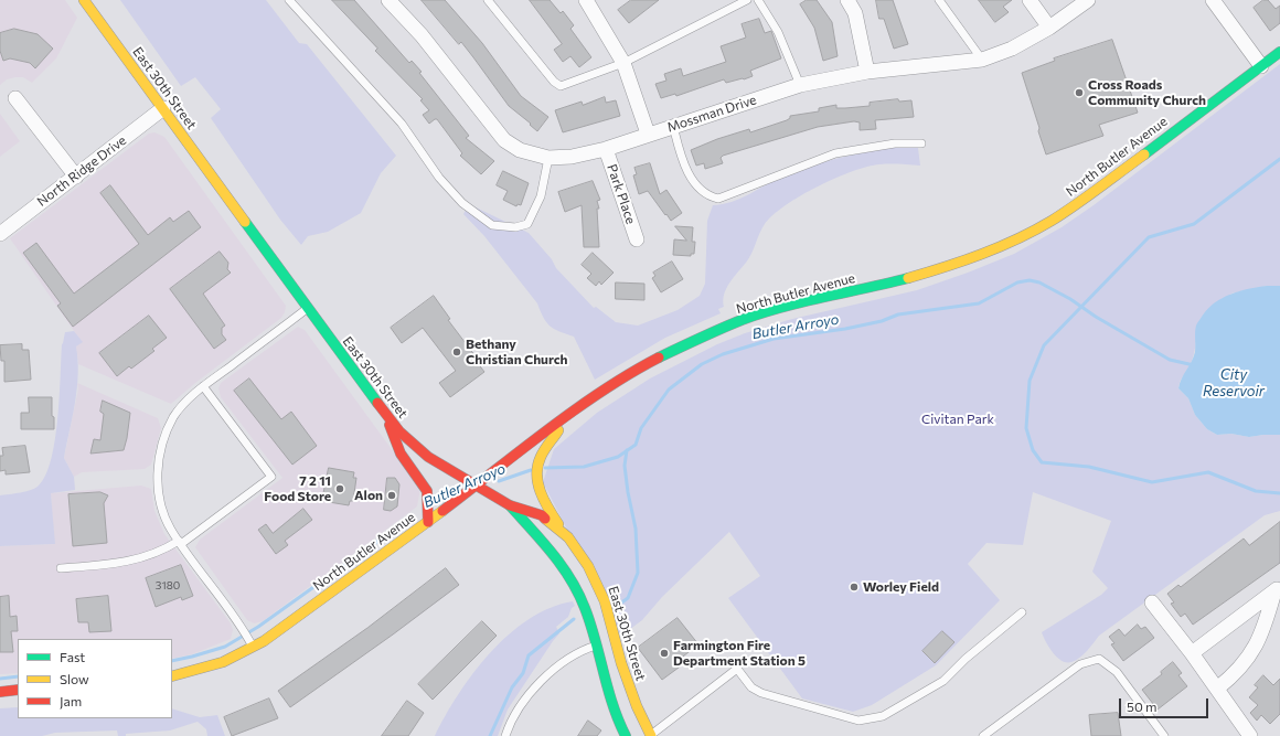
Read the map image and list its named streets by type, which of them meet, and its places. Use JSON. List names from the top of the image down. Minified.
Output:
{"streets":{"main road":["East 30th Street","North Butler Avenue"],"street":["Mossman Drive","North Ridge Drive","Park Place"]},"crossings":[["East 30th Street","North Butler Avenue"],["East 30th Street","North Ridge Drive"],["Mossman Drive","Park Place"]],"water":["Butler Arroyo","City Reservoir"],"parks":["Civitan Park"],"places":["Cross Roads Community Church","Bethany Christian Church","7 2 11 Food Store","Alon","Worley Field","Farmington Fire Department Station 5"],"house_numbers":["3180"],"legend":["Fast","Slow","Jam"],"scale_bar":"50 m"}
